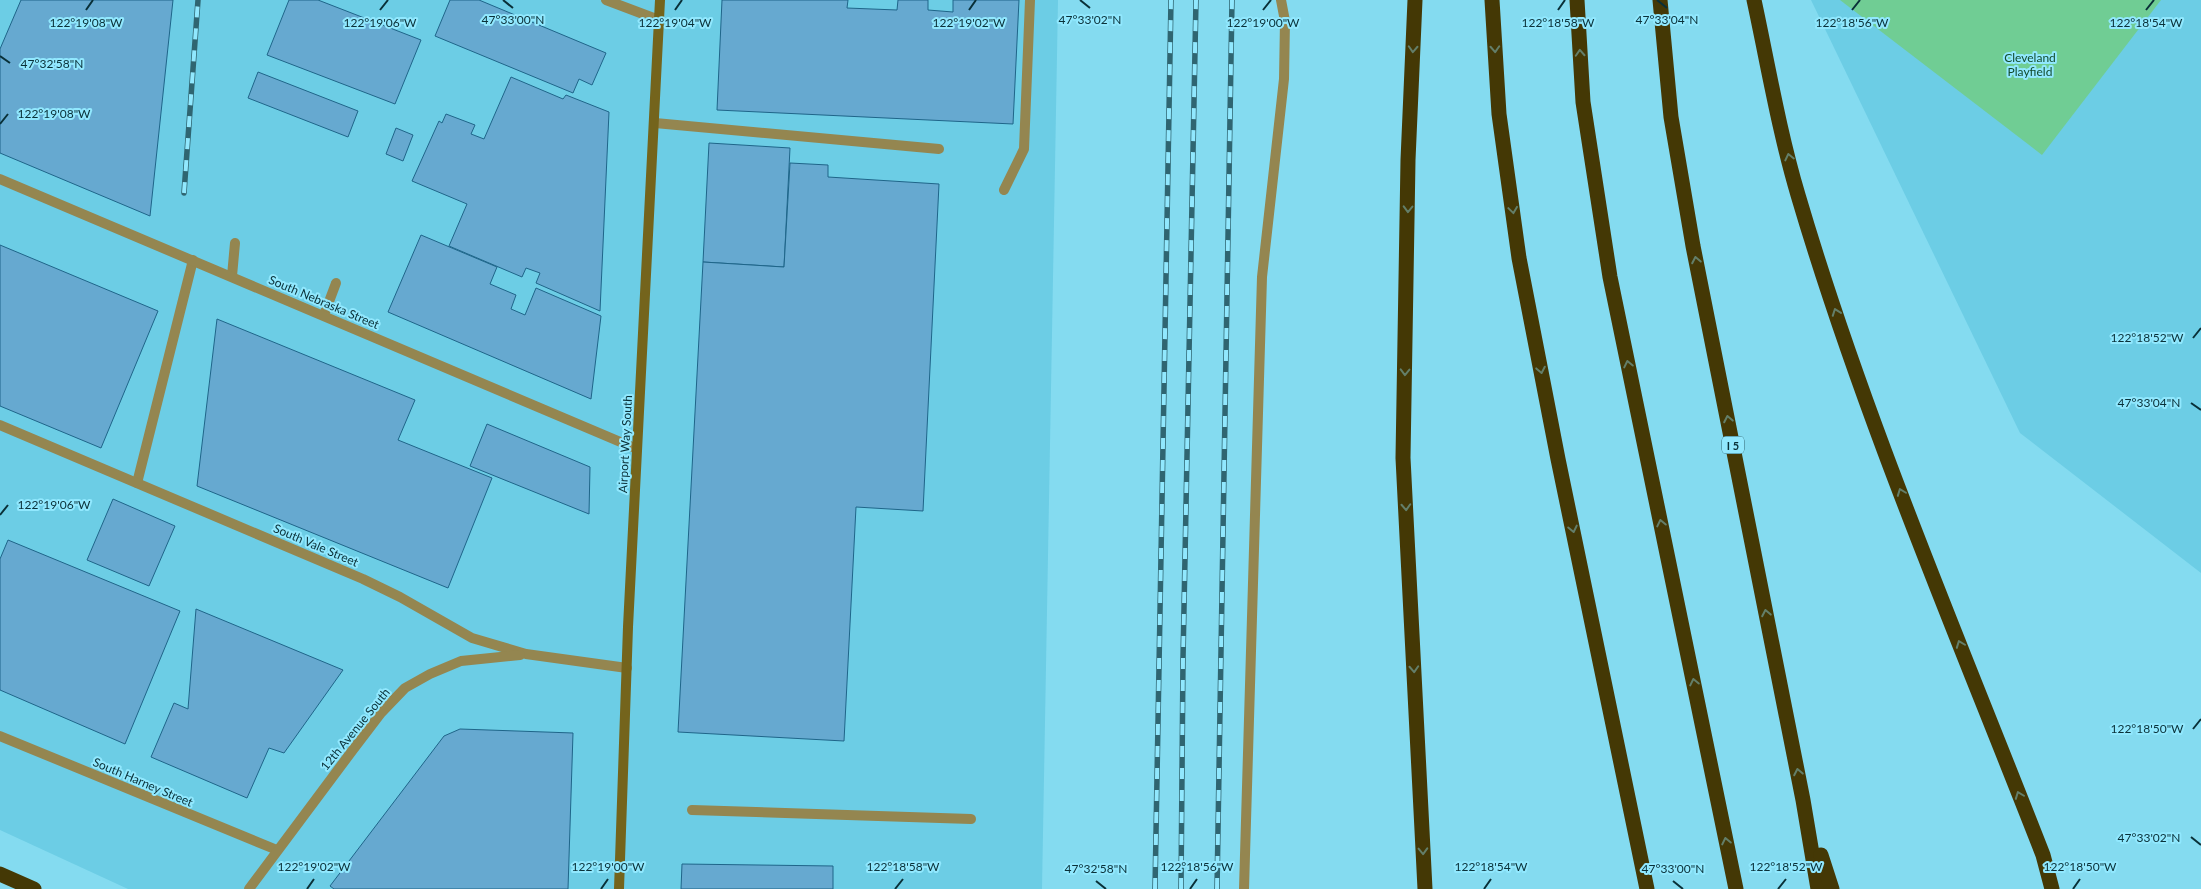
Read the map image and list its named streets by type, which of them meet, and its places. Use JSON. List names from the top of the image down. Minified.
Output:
{"streets":{"highway":["I 5"],"main road":["Airport Way South"],"street":["South Nebraska Street","South Vale Street","12th Avenue South","South Harney Street"]},"crossings":[["South Nebraska Street","Airport Way South"],["Airport Way South","South Vale Street"],["South Vale Street","12th Avenue South"],["12th Avenue South","South Harney Street"]],"parks":["Cleveland Playfield"],"coordinates":["47°33'04\"N","47°33'00\"N","47°33'02\"N","122°19'08\"W","122°19'06\"W","122°19'04\"W","122°19'02\"W","122°19'00\"W","122°18'58\"W","122°18'56\"W","122°18'54\"W","47°32'58\"N","122°18'52\"W","122°18'50\"W"]}
